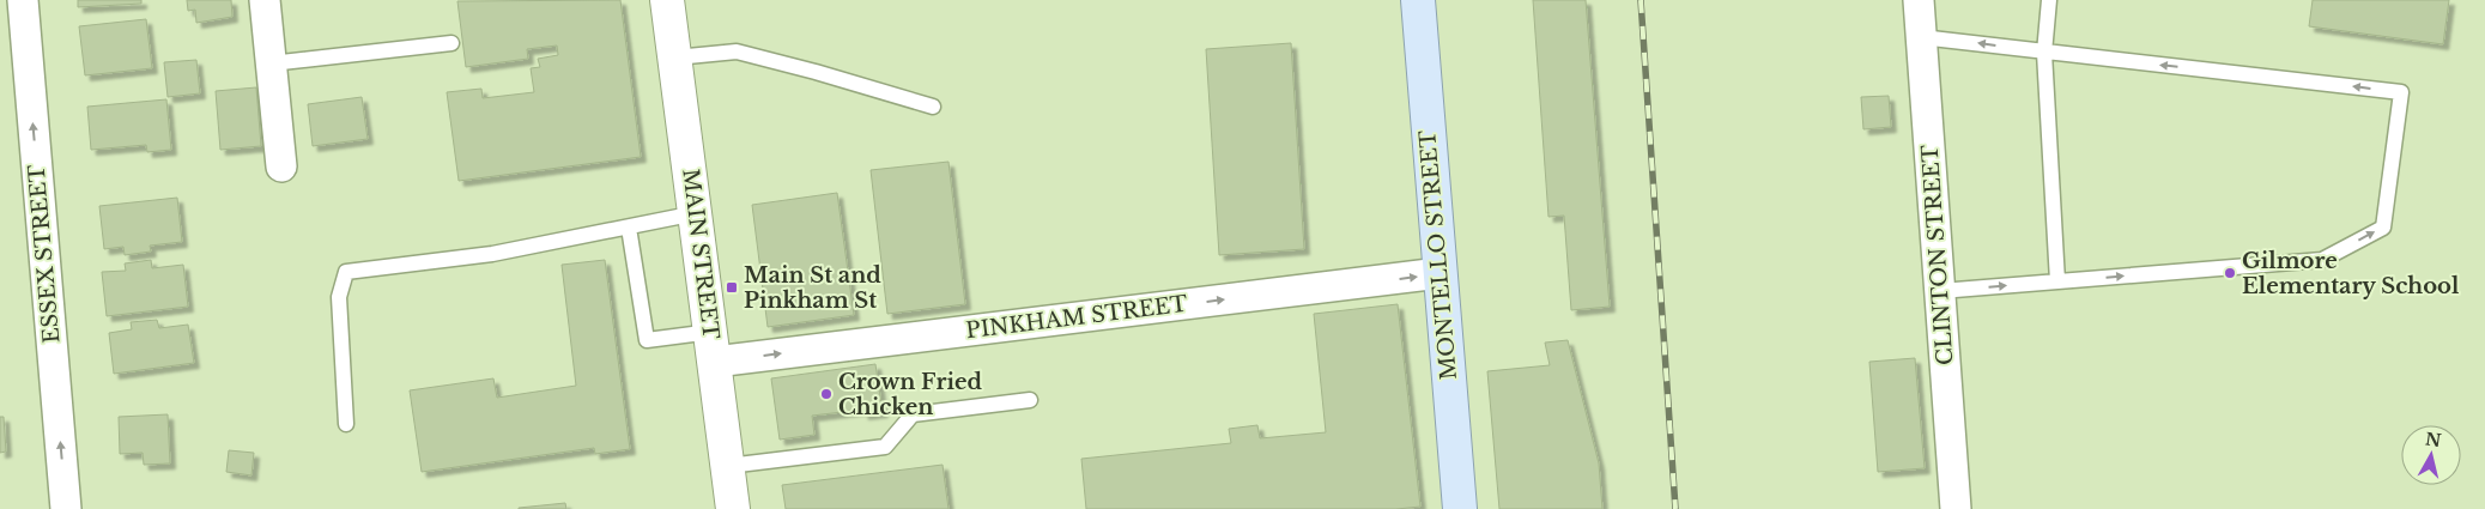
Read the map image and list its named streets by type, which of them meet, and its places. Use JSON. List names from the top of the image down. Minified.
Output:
{"streets":{"main road":["MAIN STREET","MONTELLO STREET"],"street":["ESSEX STREET","CLINTON STREET","PINKHAM STREET"]},"crossings":[["MAIN STREET","PINKHAM STREET"],["MONTELLO STREET","PINKHAM STREET"]],"one_way":["PINKHAM STREET"],"places":{"other":["Gilmore Elementary School","Crown Fried Chicken"],"transit":["Main St and Pinkham St"]},"north":"top"}
